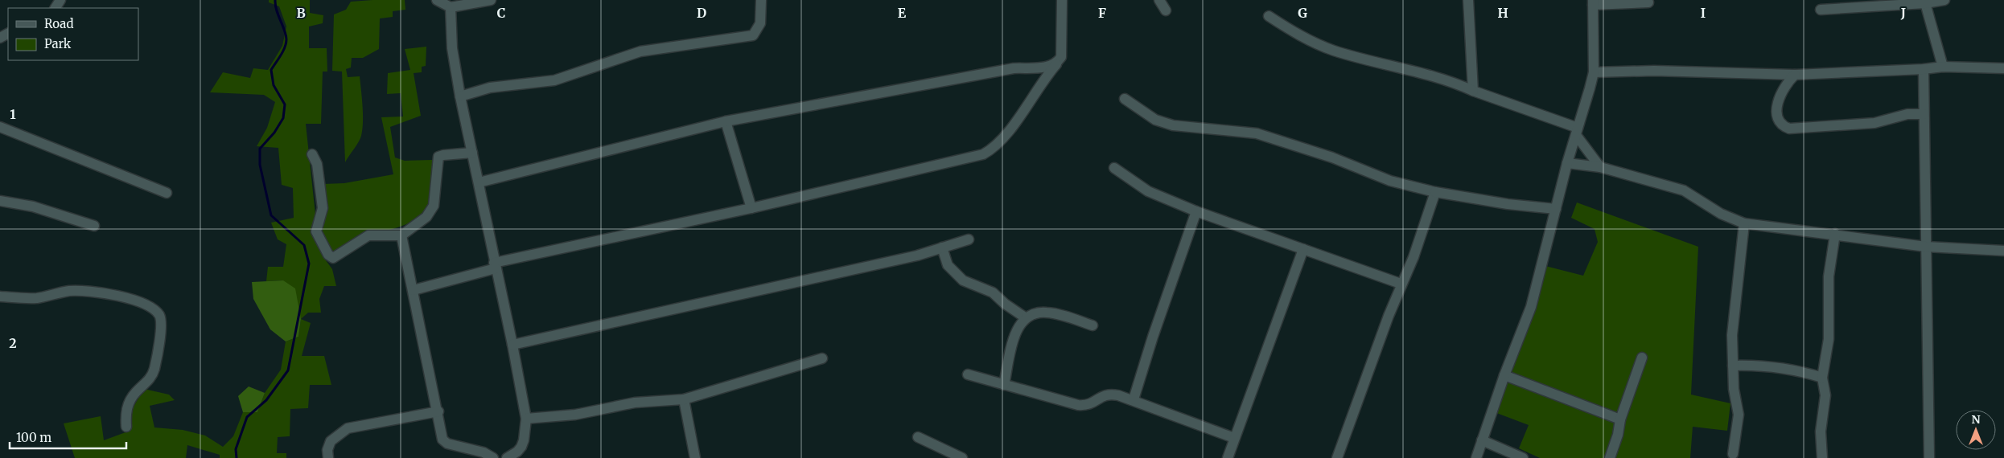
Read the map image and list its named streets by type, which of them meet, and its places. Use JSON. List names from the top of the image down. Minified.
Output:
{"legend":["Road","Park"],"scale_bar":"100 m","north":"top","grid":{"columns":["B","C","D","E","F","G","H","I","J"],"rows":["1","2"]}}
